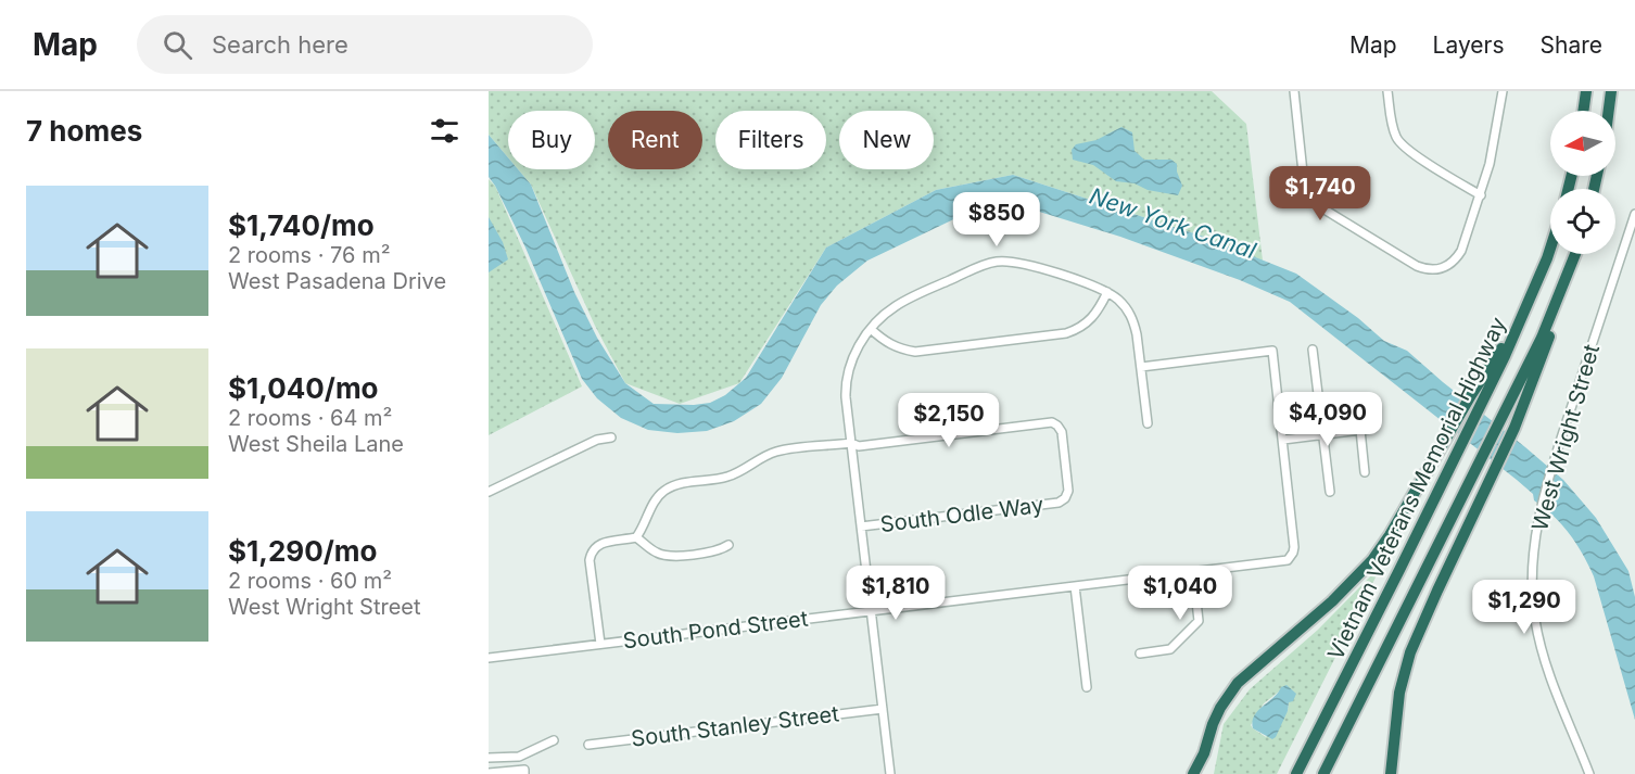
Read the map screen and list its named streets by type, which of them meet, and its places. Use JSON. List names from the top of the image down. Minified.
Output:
{"streets":{"highway":["Vietnam Veterans Memorial Highway"],"street":["West Wright Street","South Odle Way","South Pond Street","South Stanley Street"]},"water":["New York Canal"],"north":"left","page":{"header":"Map","search":"Search here","nav":["Map","Layers","Share"],"heading":"7 homes","chip":["Buy","Rent","Filters","New"],"price":["$1,740","$850","$4,090","$2,150","$1,810","$1,040","$1,290"],"list":[{"name":"$1,740/mo","note":"2 rooms · 76 m² · West Pasadena Drive"},{"name":"$1,040/mo","note":"2 rooms · 64 m² · West Sheila Lane"},{"name":"$1,290/mo","note":"2 rooms · 60 m² · West Wright Street"}]}}
